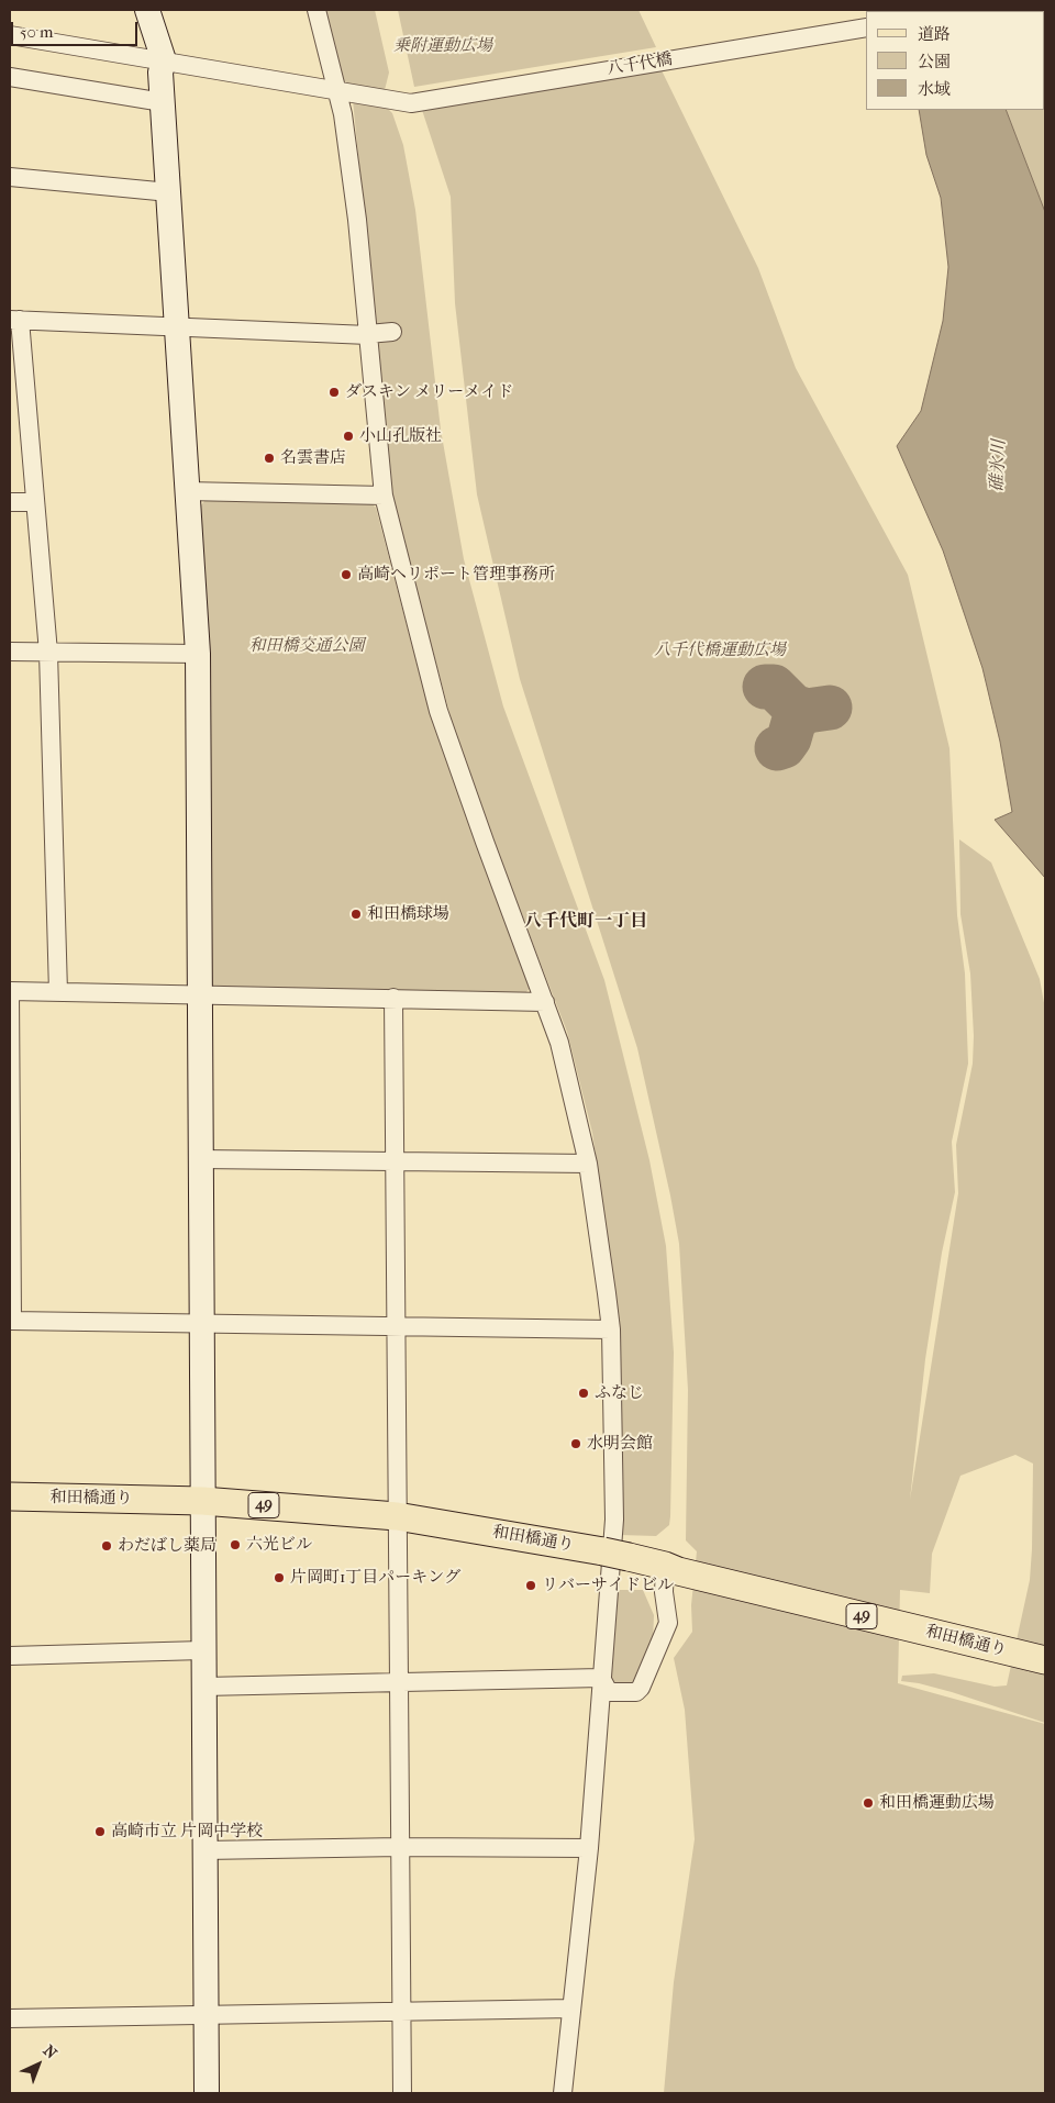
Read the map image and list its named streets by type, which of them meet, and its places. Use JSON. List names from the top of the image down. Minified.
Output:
{"streets":{"main road":["和田橋通り","49"],"street":["八千代橋"]},"districts":["八千代町一丁目"],"water":["碓氷川"],"parks":["乗附運動広場","和田橋交通公園","八千代橋運動広場"],"places":["ダスキン メリーメイド","小山孔版社","名雲書店","高崎ヘリポート管理事務所","和田橋球場","ふなじ","水明会館","六光ビル","わだばし薬局","片岡町1丁目パーキング","リバーサイドビル","和田橋運動広場","高崎市立 片岡中学校"],"legend":["道路","公園","水域"],"scale_bar":"50 m","north":"top right"}
